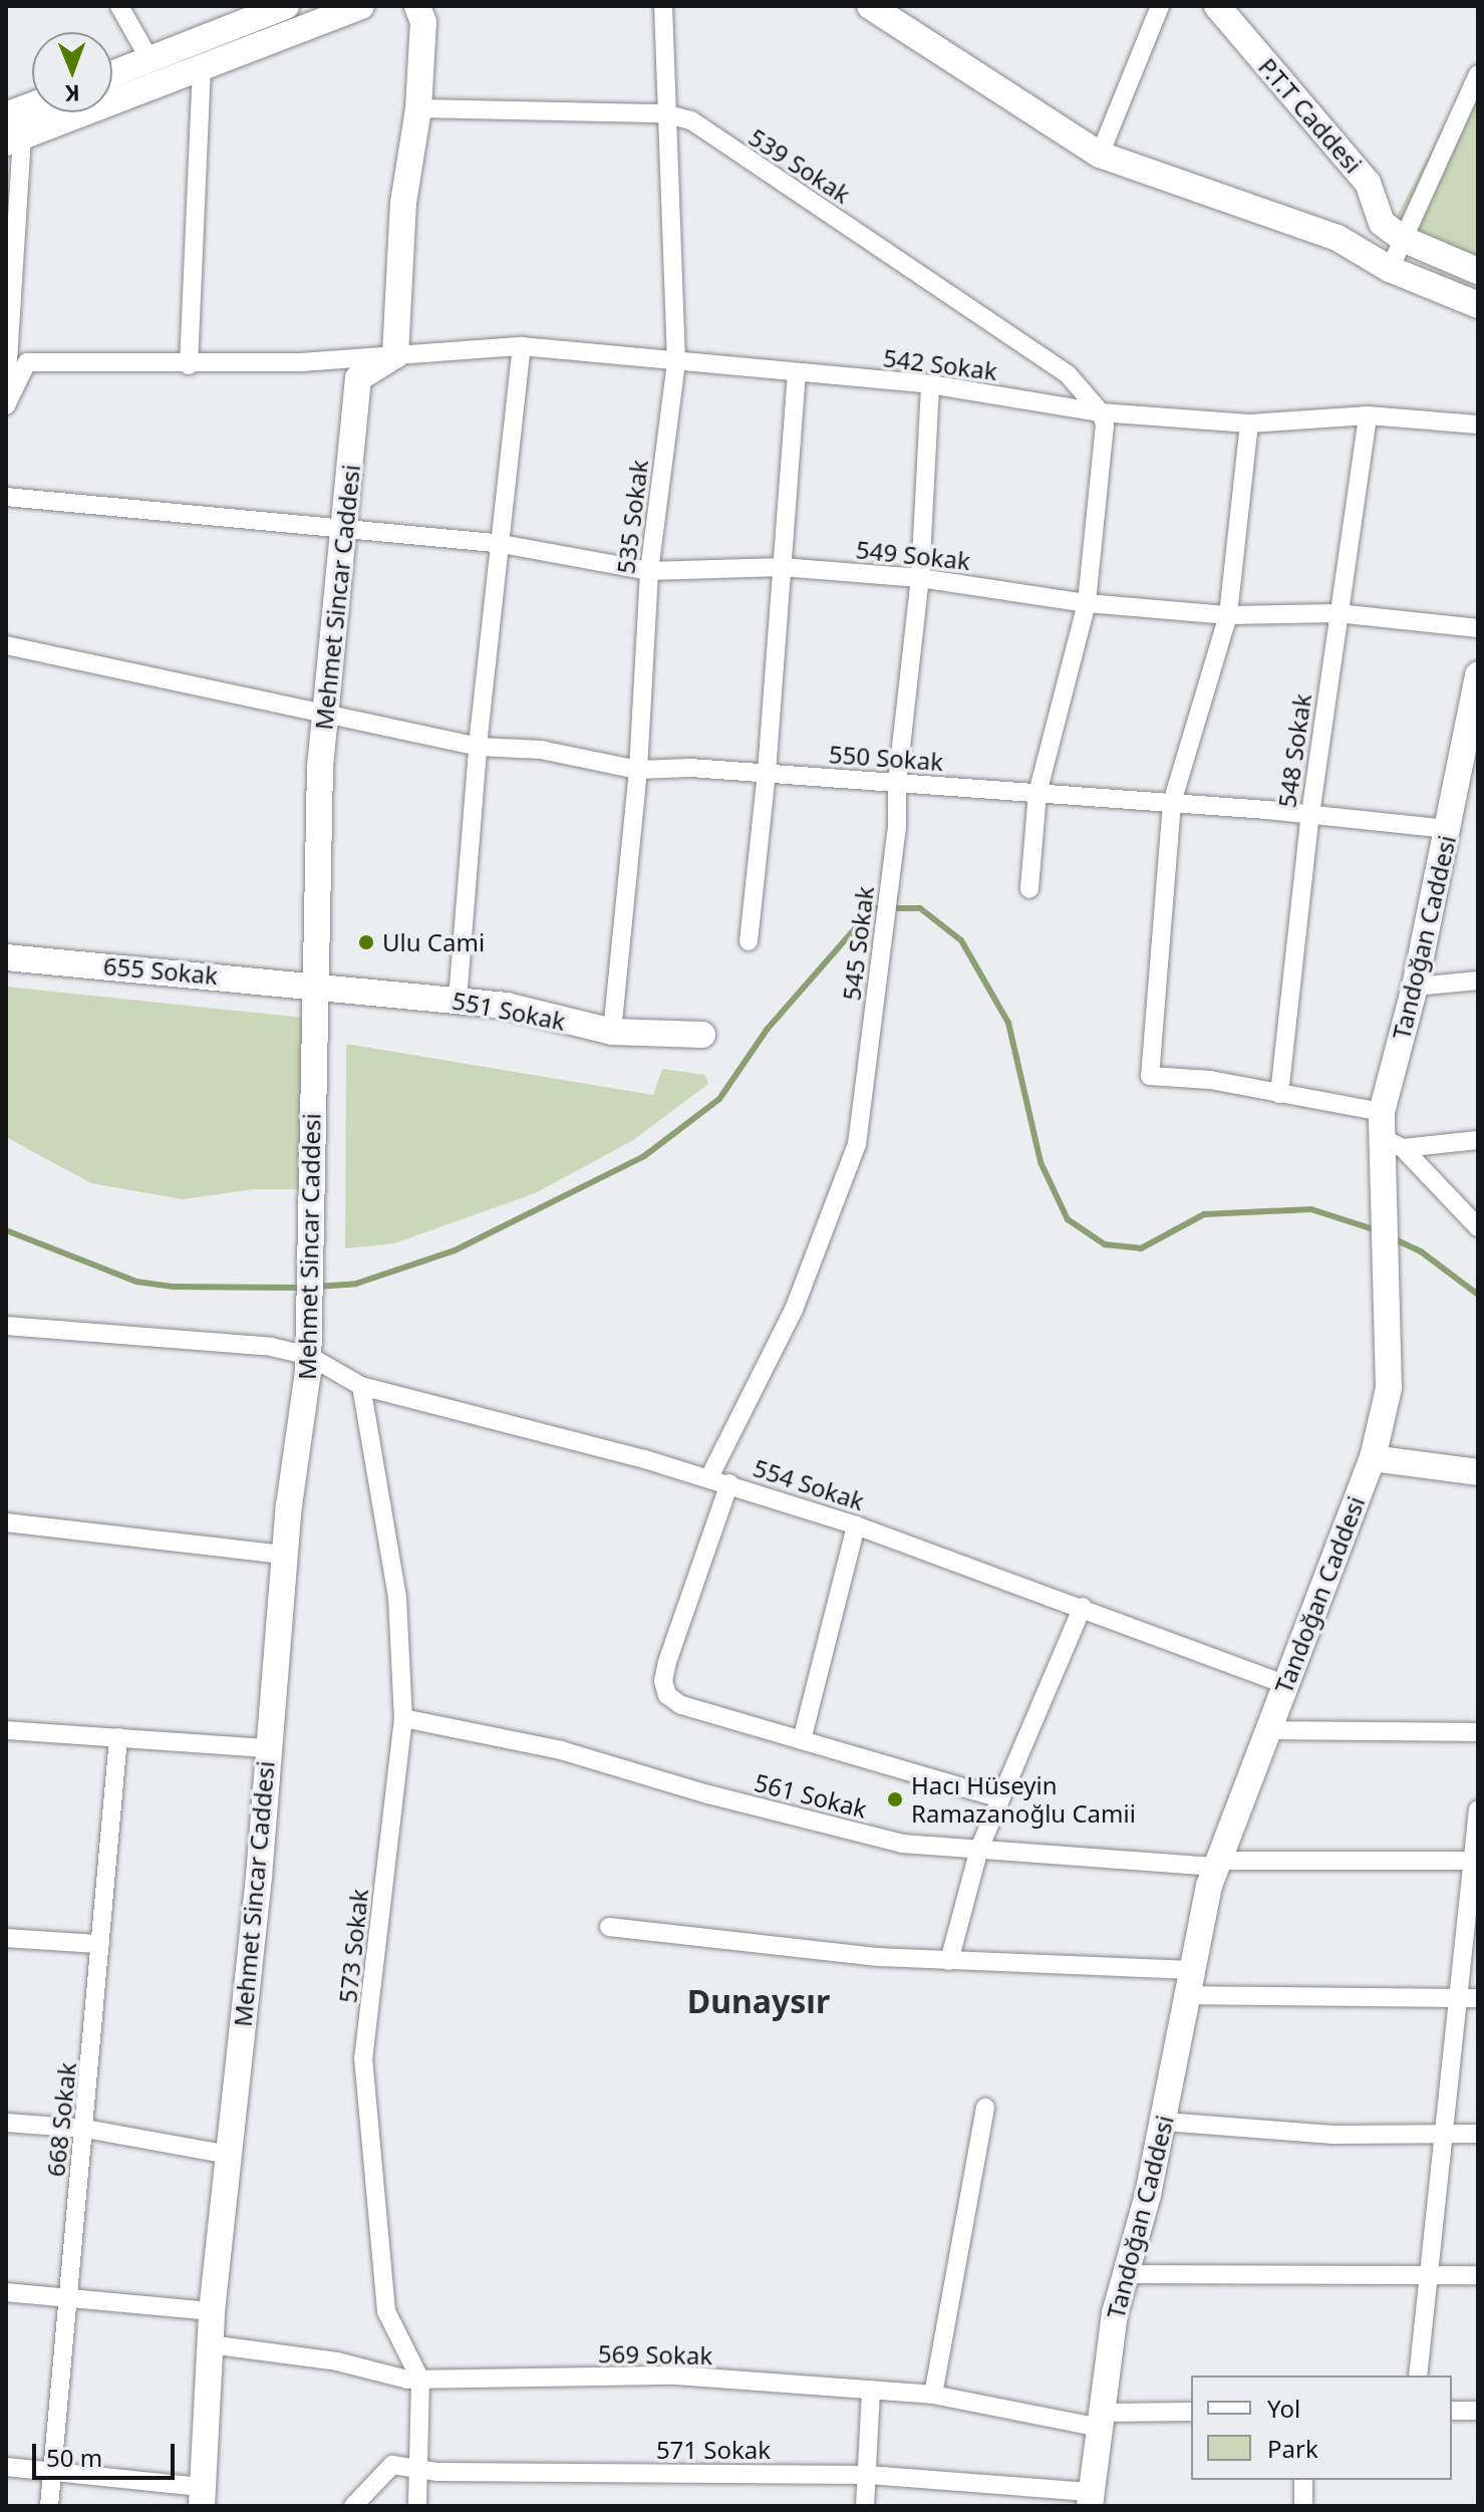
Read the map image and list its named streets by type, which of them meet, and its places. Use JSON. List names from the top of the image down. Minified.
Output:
{"streets":{"street":["P.T.T Caddesi","539 Sokak","542 Sokak","535 Sokak","549 Sokak","Mehmet Sincar Caddesi","548 Sokak","550 Sokak","Tandoğan Caddesi","545 Sokak","655 Sokak","551 Sokak","554 Sokak","561 Sokak","573 Sokak","668 Sokak","569 Sokak","571 Sokak"]},"crossings":[["539 Sokak","542 Sokak"],["539 Sokak","535 Sokak"],["542 Sokak","535 Sokak"],["542 Sokak","Mehmet Sincar Caddesi"],["542 Sokak","548 Sokak"],["542 Sokak","545 Sokak"],["535 Sokak","549 Sokak"],["535 Sokak","550 Sokak"],["535 Sokak","551 Sokak"],["549 Sokak","Mehmet Sincar Caddesi"],["549 Sokak","548 Sokak"],["549 Sokak","545 Sokak"],["Mehmet Sincar Caddesi","550 Sokak"],["Mehmet Sincar Caddesi","655 Sokak"],["Mehmet Sincar Caddesi","551 Sokak"],["Mehmet Sincar Caddesi","554 Sokak"],["Mehmet Sincar Caddesi","569 Sokak"],["548 Sokak","550 Sokak"],["550 Sokak","Tandoğan Caddesi"],["550 Sokak","545 Sokak"],["Tandoğan Caddesi","554 Sokak"],["Tandoğan Caddesi","561 Sokak"],["Tandoğan Caddesi","569 Sokak"],["Tandoğan Caddesi","571 Sokak"],["545 Sokak","554 Sokak"],["655 Sokak","551 Sokak"],["554 Sokak","573 Sokak"],["561 Sokak","573 Sokak"],["573 Sokak","569 Sokak"],["573 Sokak","571 Sokak"]],"districts":["Dunaysır"],"places":["Ulu Cami","Hacı Hüseyin Ramazanoğlu Camii"],"legend":["Yol","Park"],"scale_bar":"50 m","north":"bottom"}
